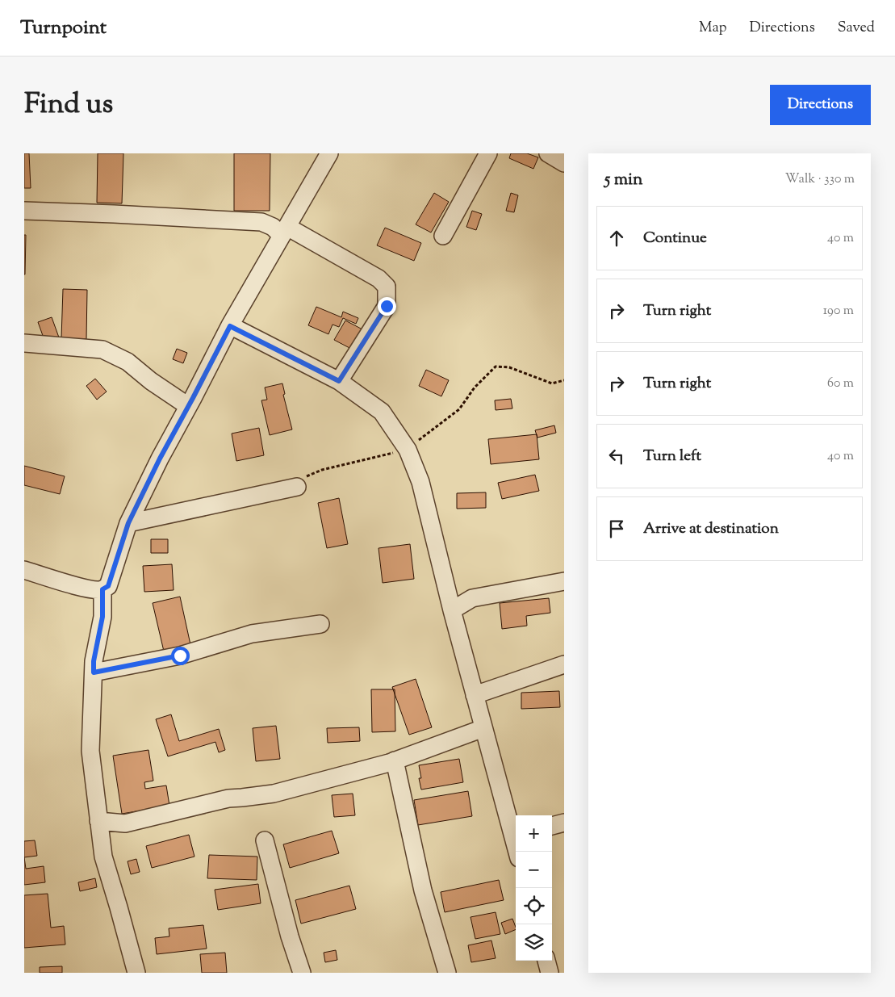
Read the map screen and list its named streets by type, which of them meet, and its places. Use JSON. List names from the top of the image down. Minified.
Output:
{"page":{"header":"Turnpoint","nav":["Map","Directions","Saved"],"title":"Find us","buttons":"Directions","heading":["5 min","Walk · 330 m"],"list":[["Continue","40 m"],["Turn right","190 m"],["Turn right","60 m"],["Turn left","40 m"],"Arrive at destination"],"map_buttons":["+","−"]}}
